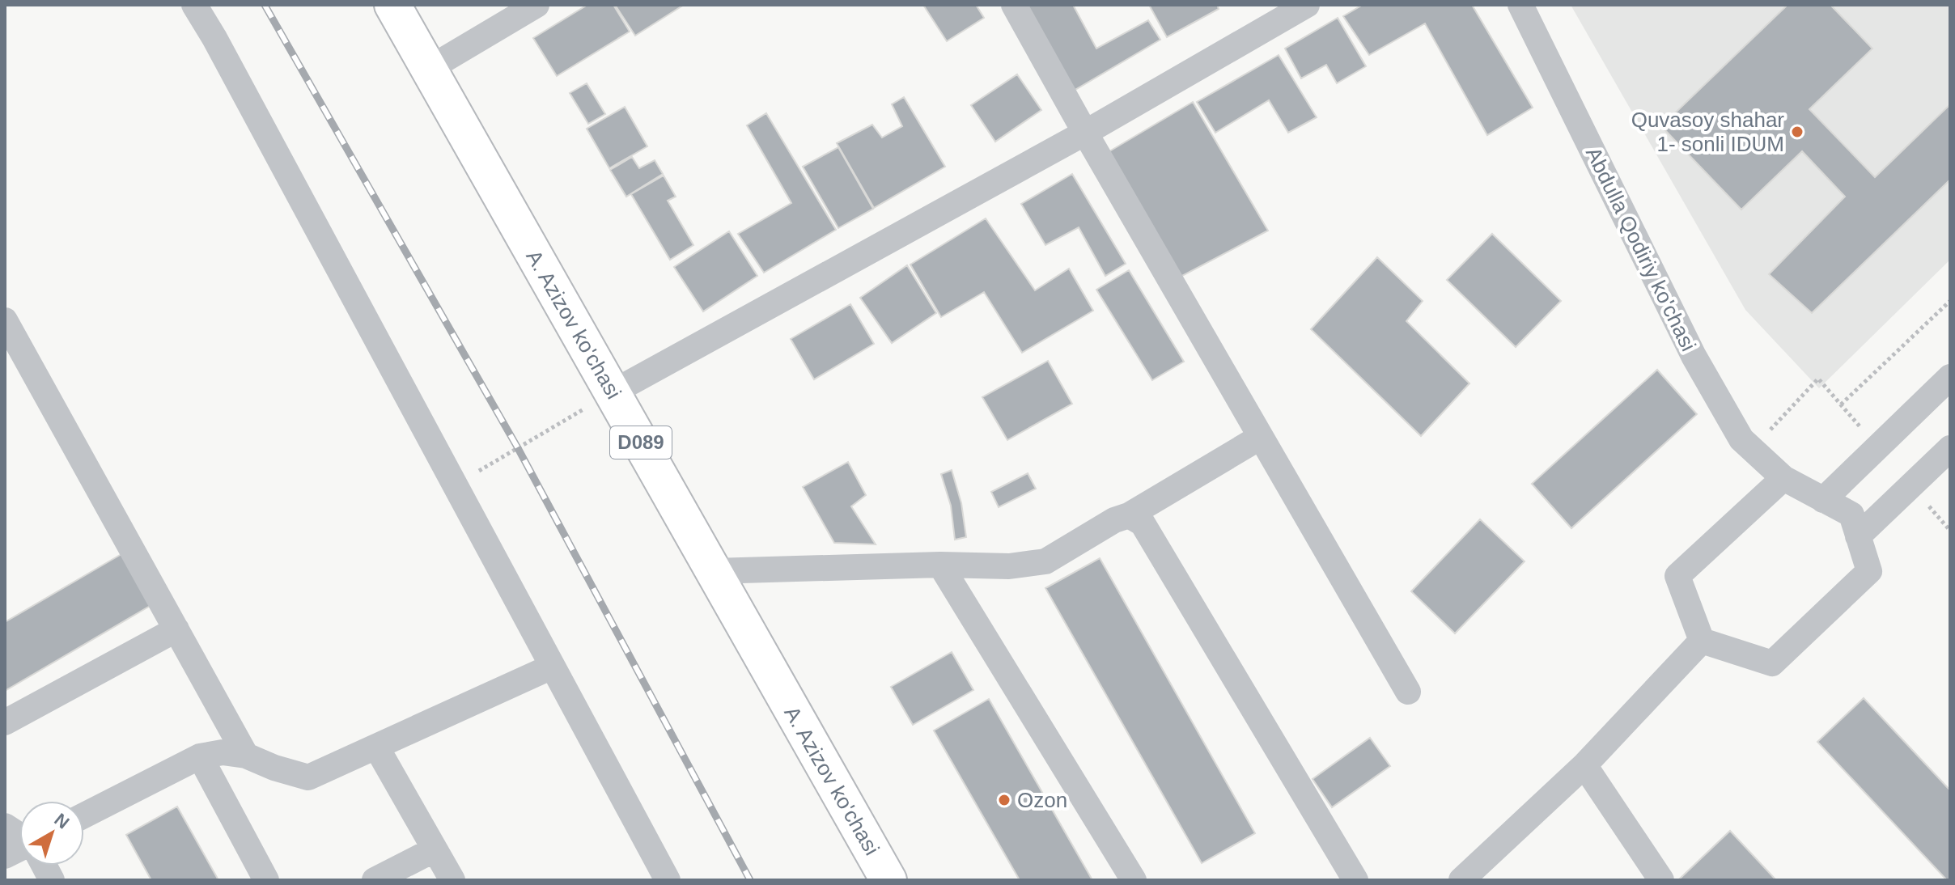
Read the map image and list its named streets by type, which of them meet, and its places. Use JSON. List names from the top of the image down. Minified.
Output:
{"streets":{"main road":["A. Azizov ko'chasi","D089"],"street":["Abdulla Qodiriy ko'chasi"]},"places":["Quvasoy shahar 1- sonli IDUM","Ozon"],"north":"top right"}
